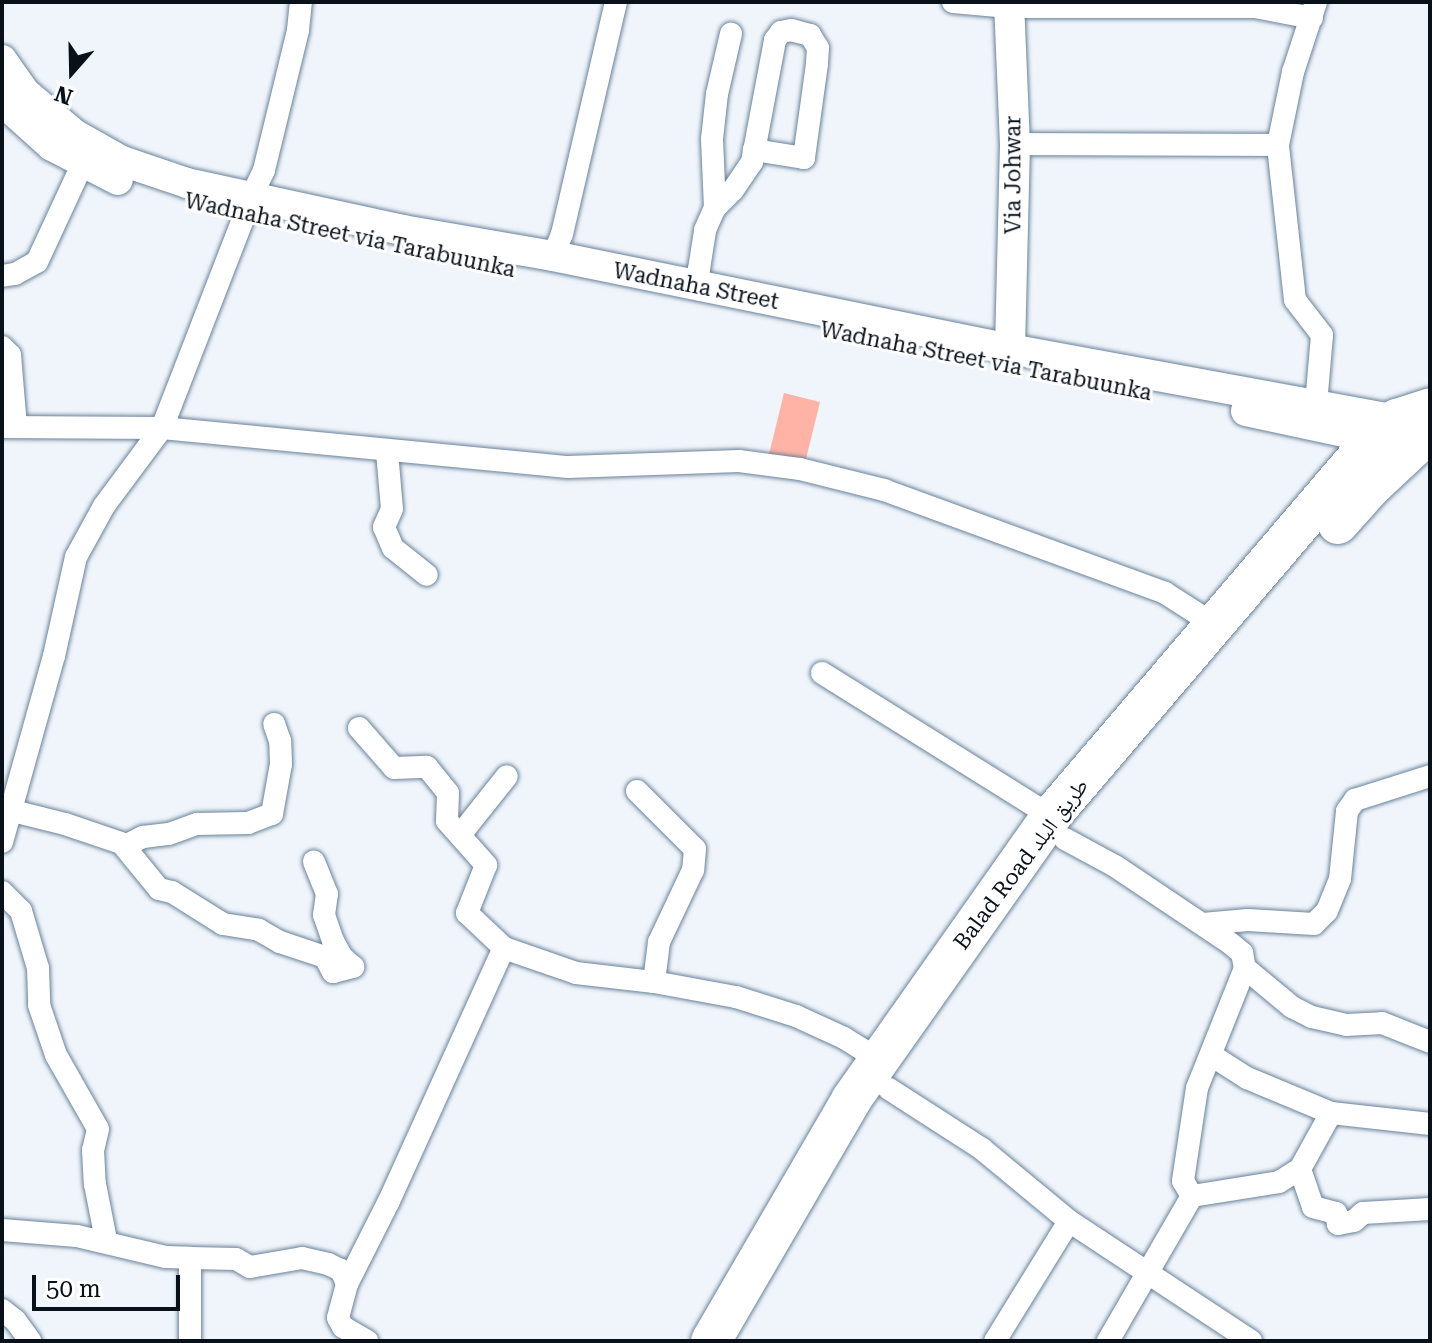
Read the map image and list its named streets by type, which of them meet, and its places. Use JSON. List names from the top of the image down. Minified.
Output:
{"streets":{"highway":["Balad Road طريق البلد"],"main road":["Via Johwar","Wadnaha Street via Tarabuunka","Wadnaha Street"]},"crossings":[["Via Johwar","Wadnaha Street"],["Wadnaha Street via Tarabuunka","Wadnaha Street"],["Wadnaha Street via Tarabuunka","Balad Road طريق البلد"],["Wadnaha Street","Balad Road طريق البلد"]],"scale_bar":"50 m","north":"bottom"}
